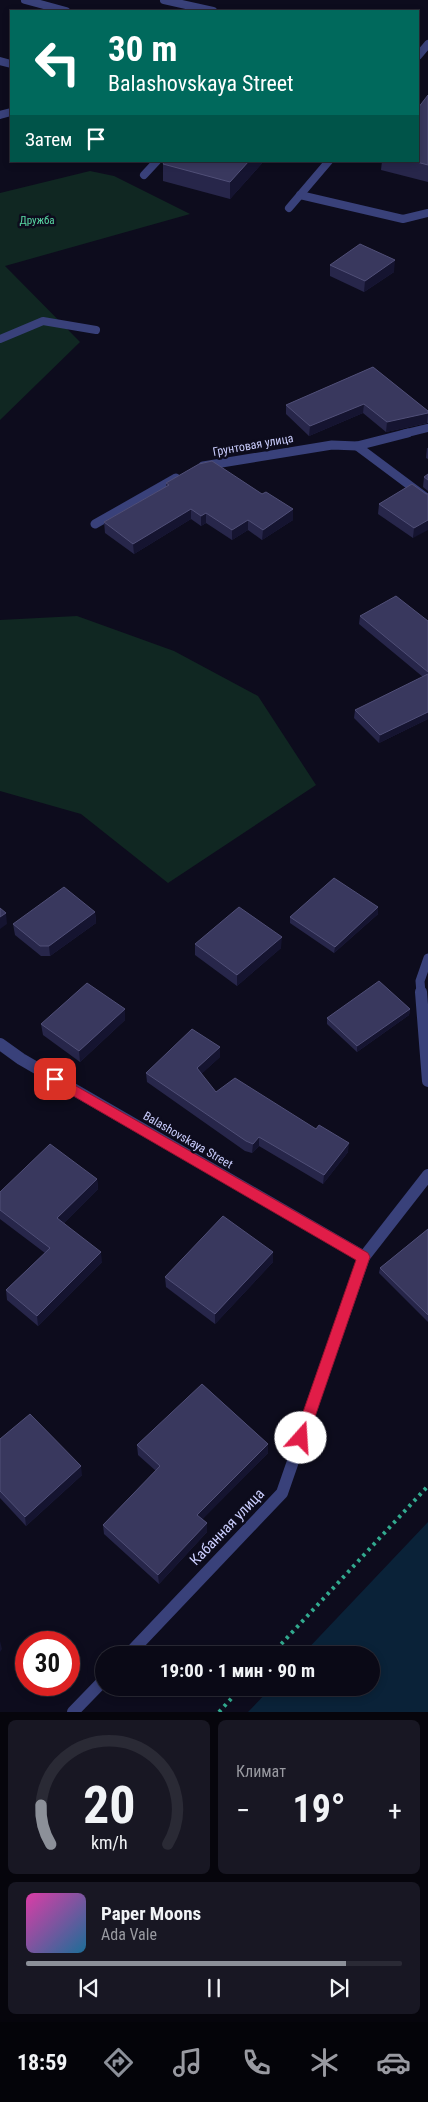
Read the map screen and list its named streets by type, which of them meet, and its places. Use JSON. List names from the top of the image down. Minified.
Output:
{"streets":{"street":["Грунтовая улица","Balashovskaya Street","Кабанная улица"]},"crossings":[["Balashovskaya Street","Кабанная улица"]],"parks":["Дружба"],"page":{"turn":["30 m","Balashovskaya Street"],"then":"Затем","limit":"30","trip":"19:00 · 1 мин · 90 m","tile":"Климат","heat":["−","19°","+"],"song":["Paper Moons","Ada Vale"],"tabs":"18:59","gauge":["20","km/h"]}}
